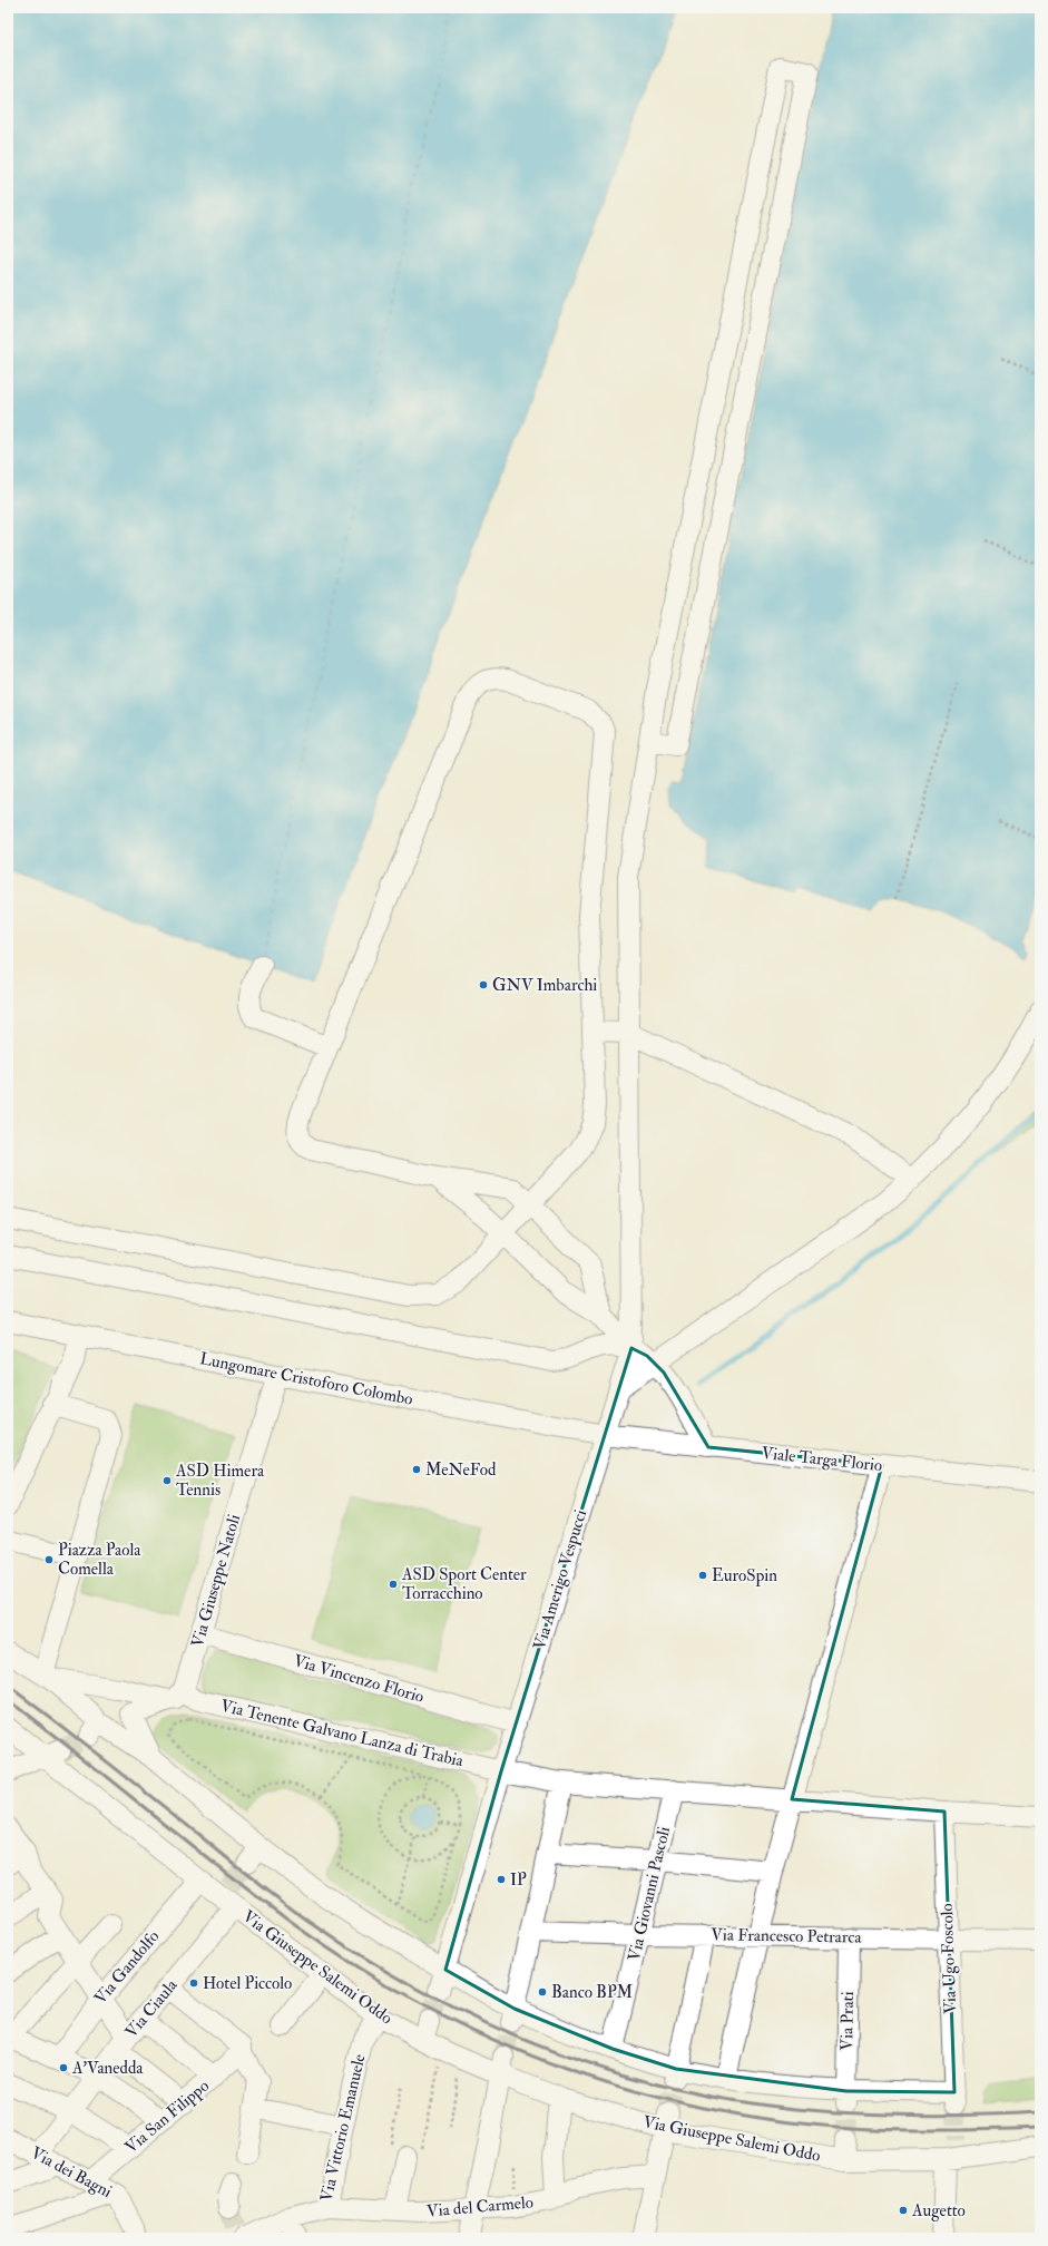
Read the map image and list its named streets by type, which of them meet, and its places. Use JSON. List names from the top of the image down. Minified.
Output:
{"streets":{"street":["Lungomare Cristoforo Colombo","Viale Targa Florio","Via Amerigo Vespucci","Via Giuseppe Natoli","Via Vincenzo Florio","Via Tenente Galvano Lanza di Trabia","Via Giovanni Pascoli","Via Francesco Petrarca","Via Ugo Foscolo","Via Gandolfo","Via Giuseppe Salemi Oddo","Via Ciaula","Via Prati","Via San Filippo","Via Vittorio Emanuele","Via dei Bagni","Via del Carmelo"]},"crossings":[["Lungomare Cristoforo Colombo","Viale Targa Florio"],["Lungomare Cristoforo Colombo","Via Amerigo Vespucci"],["Lungomare Cristoforo Colombo","Via Giuseppe Natoli"],["Viale Targa Florio","Via Amerigo Vespucci"],["Via Amerigo Vespucci","Via Vincenzo Florio"],["Via Amerigo Vespucci","Via Tenente Galvano Lanza di Trabia"],["Via Giuseppe Natoli","Via Vincenzo Florio"],["Via Giuseppe Natoli","Via Tenente Galvano Lanza di Trabia"],["Via Tenente Galvano Lanza di Trabia","Via Giovanni Pascoli"],["Via Tenente Galvano Lanza di Trabia","Via Ugo Foscolo"],["Via Giovanni Pascoli","Via Francesco Petrarca"],["Via Francesco Petrarca","Via Ugo Foscolo"],["Via Francesco Petrarca","Via Prati"],["Via Ugo Foscolo","Via Prati"],["Via Gandolfo","Via Giuseppe Salemi Oddo"],["Via Giuseppe Salemi Oddo","Via Ciaula"],["Via Giuseppe Salemi Oddo","Via Vittorio Emanuele"],["Via Ciaula","Via dei Bagni"],["Via San Filippo","Via dei Bagni"],["Via Vittorio Emanuele","Via del Carmelo"]],"places":["GNV Imbarchi","MeNeFod","ASD Himera Tennis","Piazza Paola Comella","EuroSpin","ASD Sport Center Torracchino","IP","Hotel Piccolo","Banco BPM","A'Vanedda","Augetto"]}
